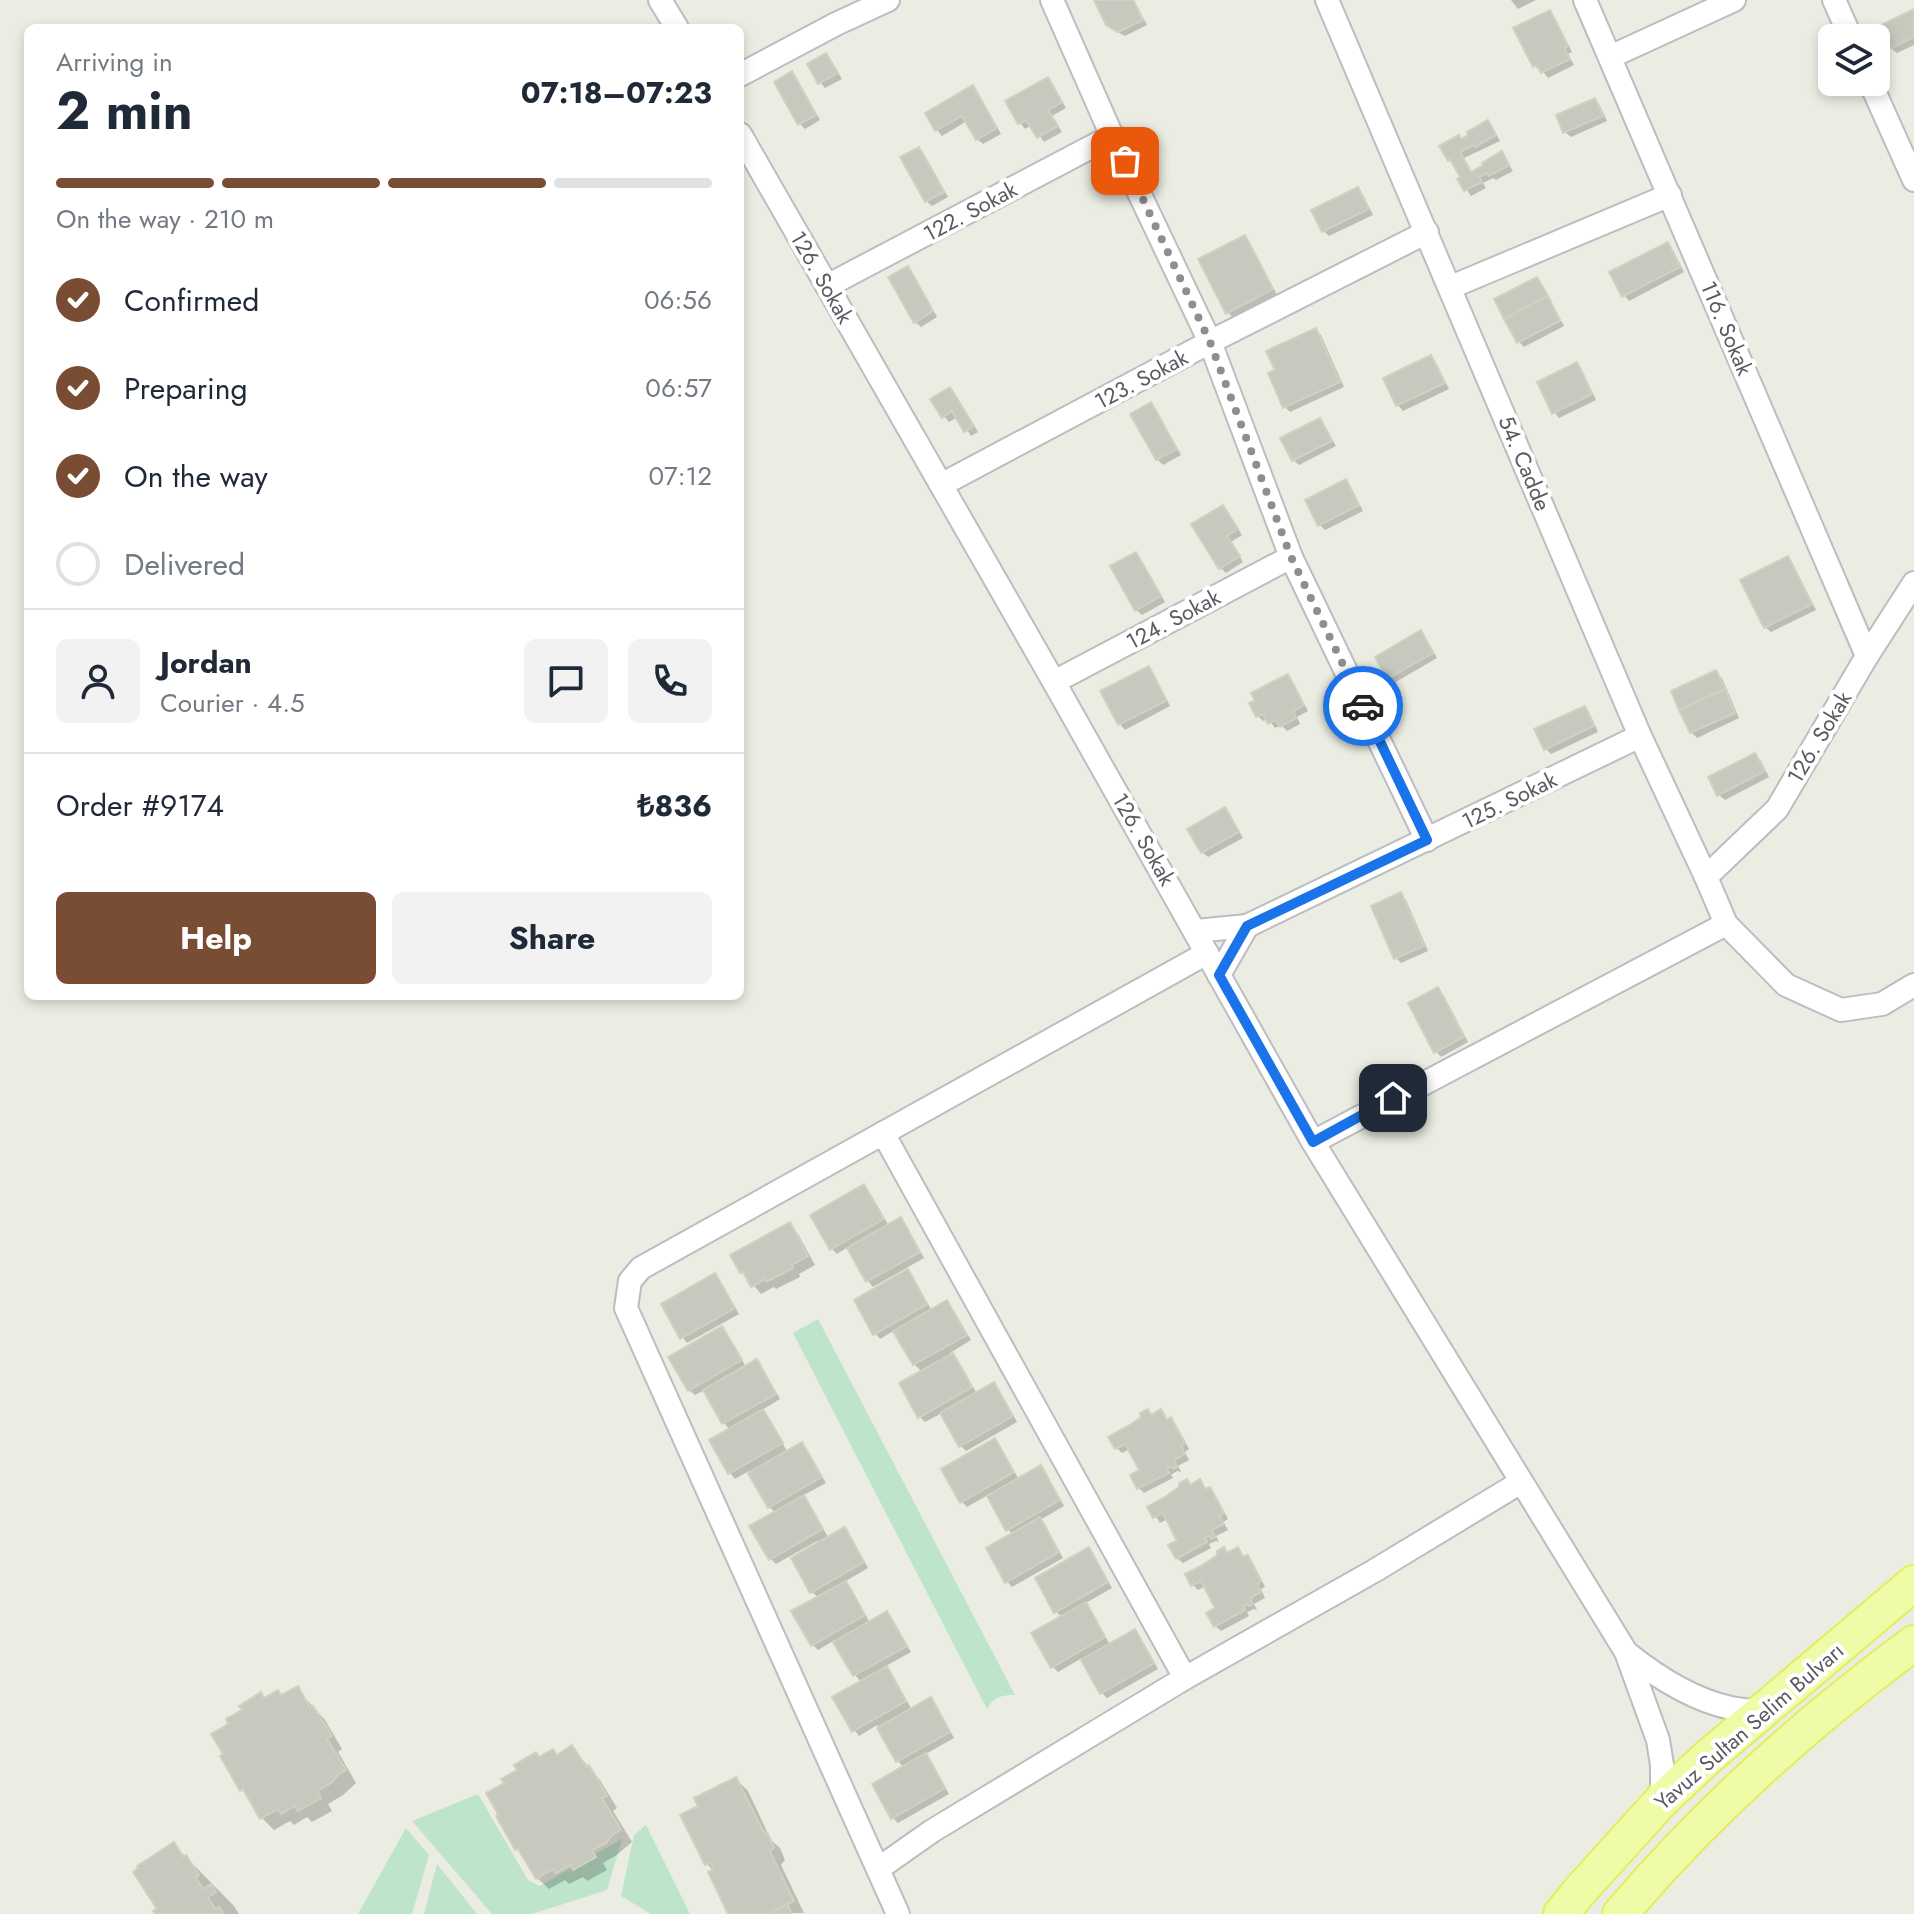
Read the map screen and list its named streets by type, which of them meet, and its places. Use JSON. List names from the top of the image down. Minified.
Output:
{"streets":{"main road":["Yavuz Sultan Selim Bulvarı"],"street":["122. Sokak","126. Sokak","116. Sokak","123. Sokak","54. Cadde","124. Sokak","125. Sokak"]},"crossings":[["122. Sokak","126. Sokak"],["126. Sokak","116. Sokak"],["126. Sokak","123. Sokak"],["126. Sokak","54. Cadde"],["126. Sokak","124. Sokak"],["126. Sokak","125. Sokak"],["123. Sokak","54. Cadde"],["54. Cadde","125. Sokak"]],"page":{"heading":["2 min","Arriving in","07:18–07:23"],"panel":["Jordan","Courier · 4.5","Order #9174","₺836"],"bar":"On the way · 210 m","list":[["Confirmed","06:56"],["Preparing","06:57"],["On the way","07:12"],"Delivered"],"buttons":["Help","Share"]}}
